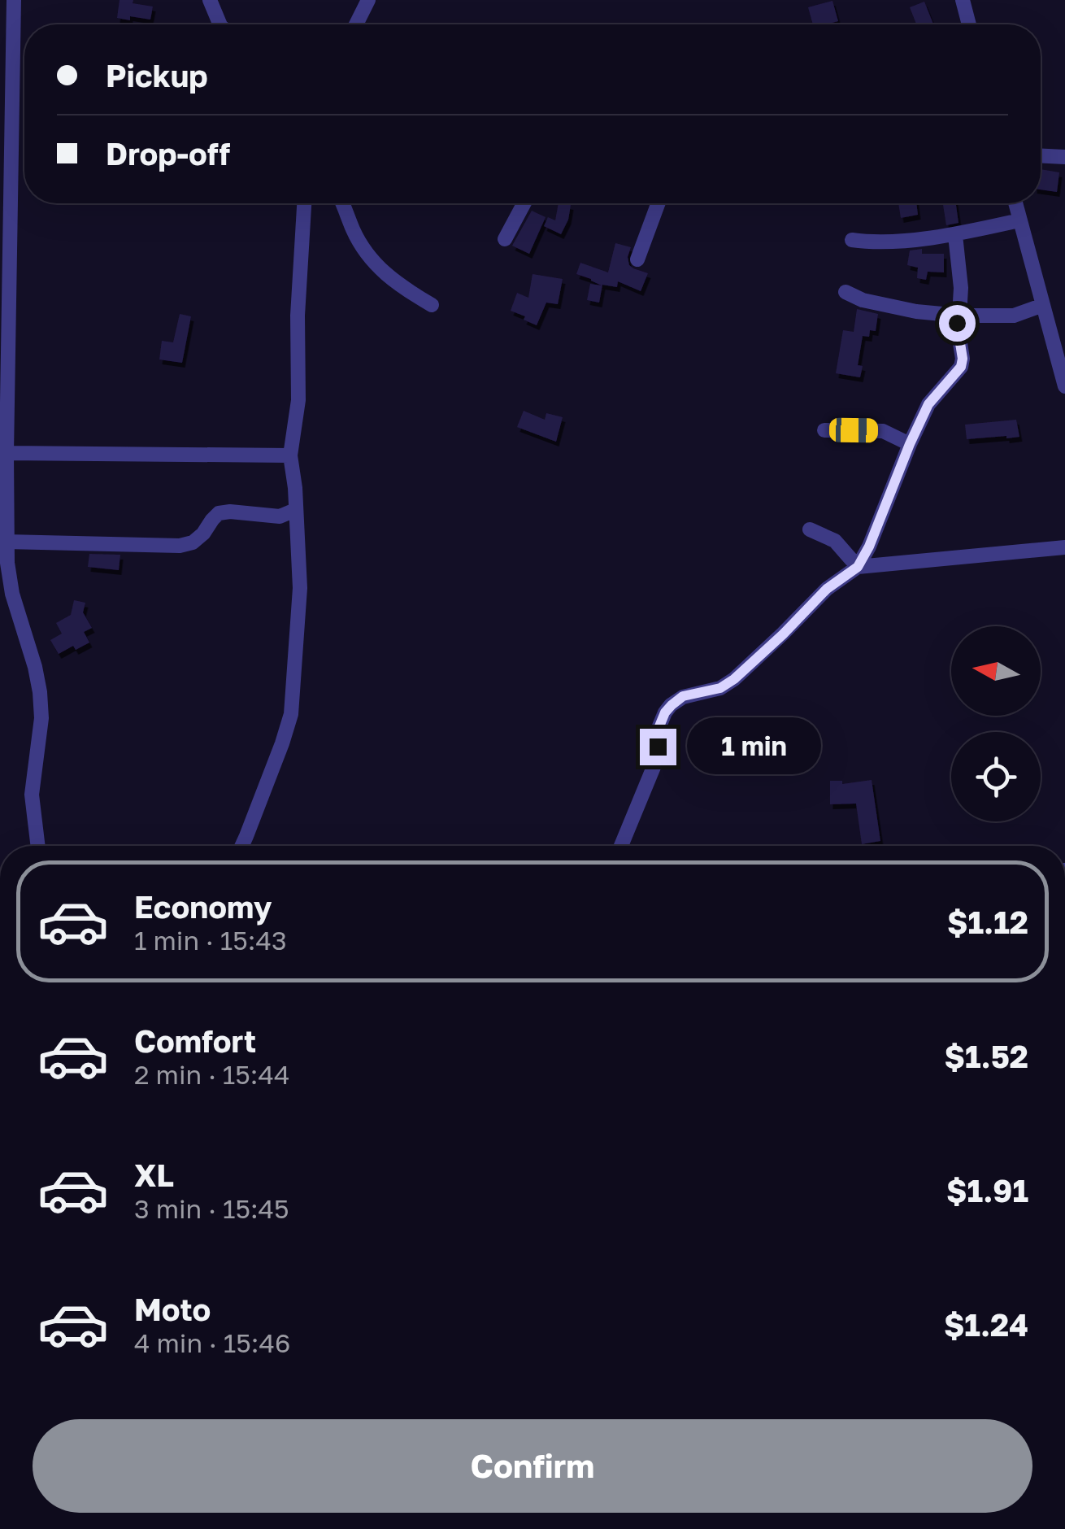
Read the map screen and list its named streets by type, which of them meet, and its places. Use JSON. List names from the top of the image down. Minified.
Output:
{"north":"left","page":{"banner":["Pickup","Drop-off"],"bubble":"1 min","list":[{"name":"Economy","note":"1 min · 15:43","value":"$1.12"},{"name":"Comfort","note":"2 min · 15:44","value":"$1.52"},{"name":"XL","note":"3 min · 15:45","value":"$1.91"},{"name":"Moto","note":"4 min · 15:46","value":"$1.24"}],"buttons":"Confirm"}}
